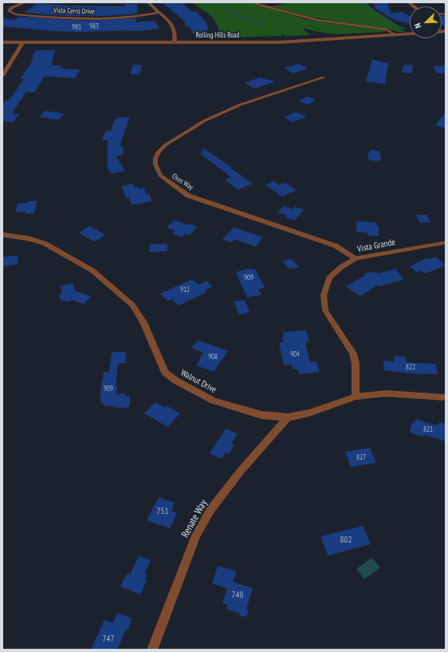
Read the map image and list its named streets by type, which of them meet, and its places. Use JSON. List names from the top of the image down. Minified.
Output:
{"streets":{"street":["Vista Cerro Drive","Rolling Hills Road","Osos Way","Vista Grande","Walnut Drive","Renate Way"]},"crossings":[["Osos Way","Vista Grande"],["Vista Grande","Walnut Drive"],["Walnut Drive","Renate Way"]],"house_numbers":["983","981","909","912","904","908","822","909","821","827","751","802","748","747"],"north":"bottom left"}
